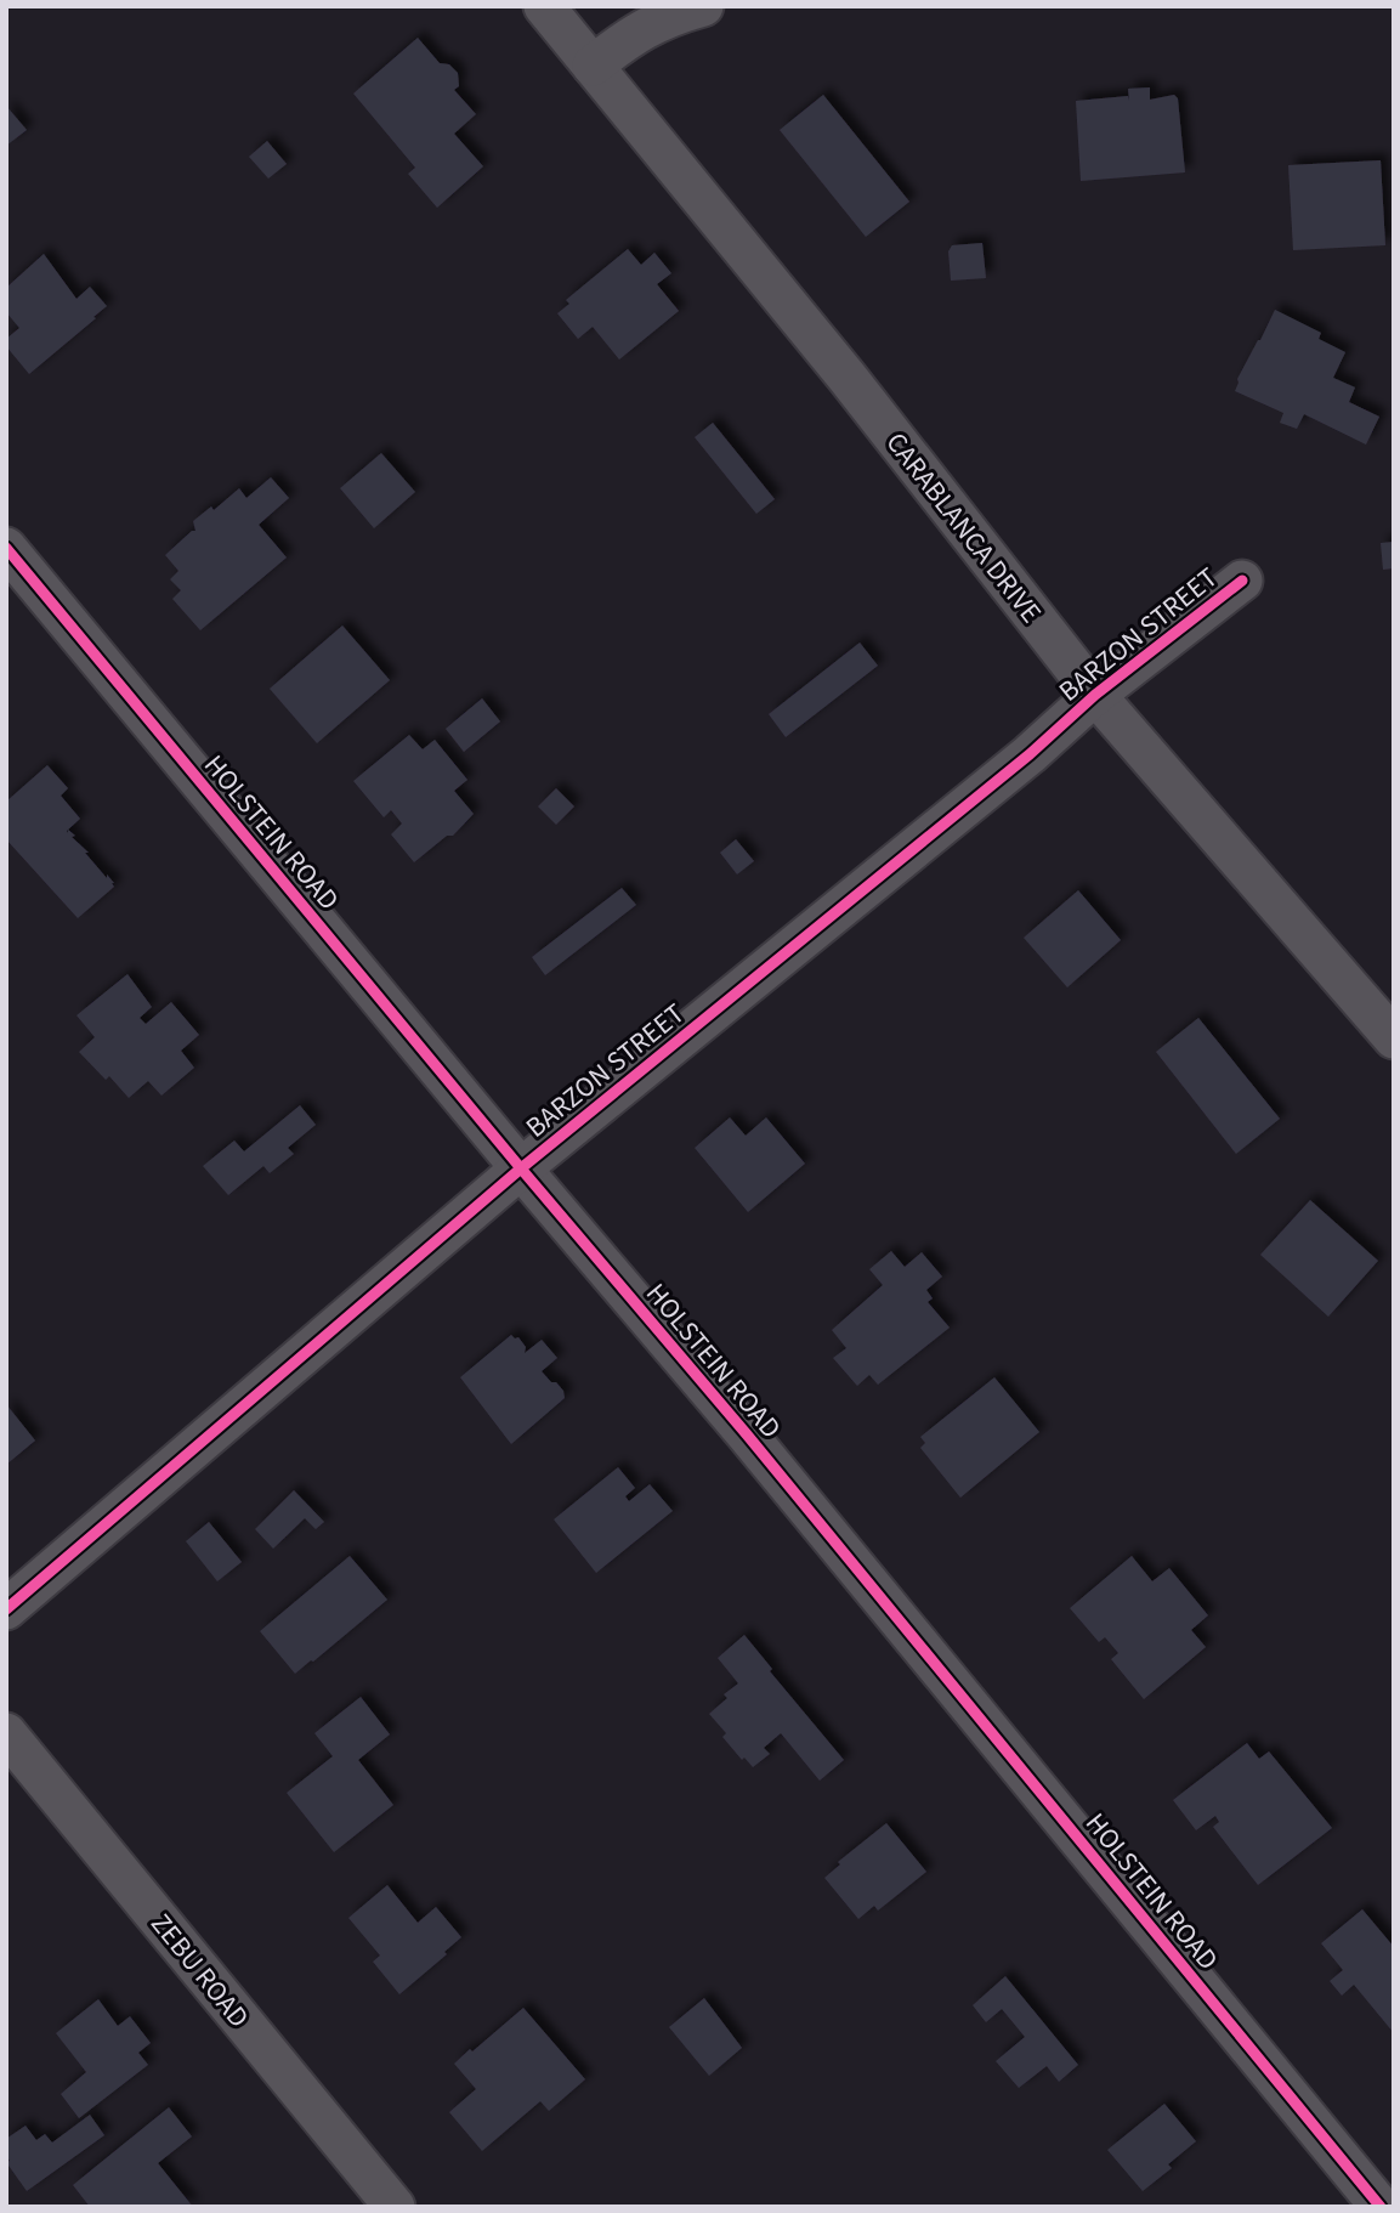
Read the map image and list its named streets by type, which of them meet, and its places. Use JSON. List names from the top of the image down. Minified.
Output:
{"streets":{"street":["CARABLANCA DRIVE","BARZON STREET","HOLSTEIN ROAD","ZEBU ROAD"]},"crossings":[["CARABLANCA DRIVE","BARZON STREET"],["BARZON STREET","HOLSTEIN ROAD"]]}
